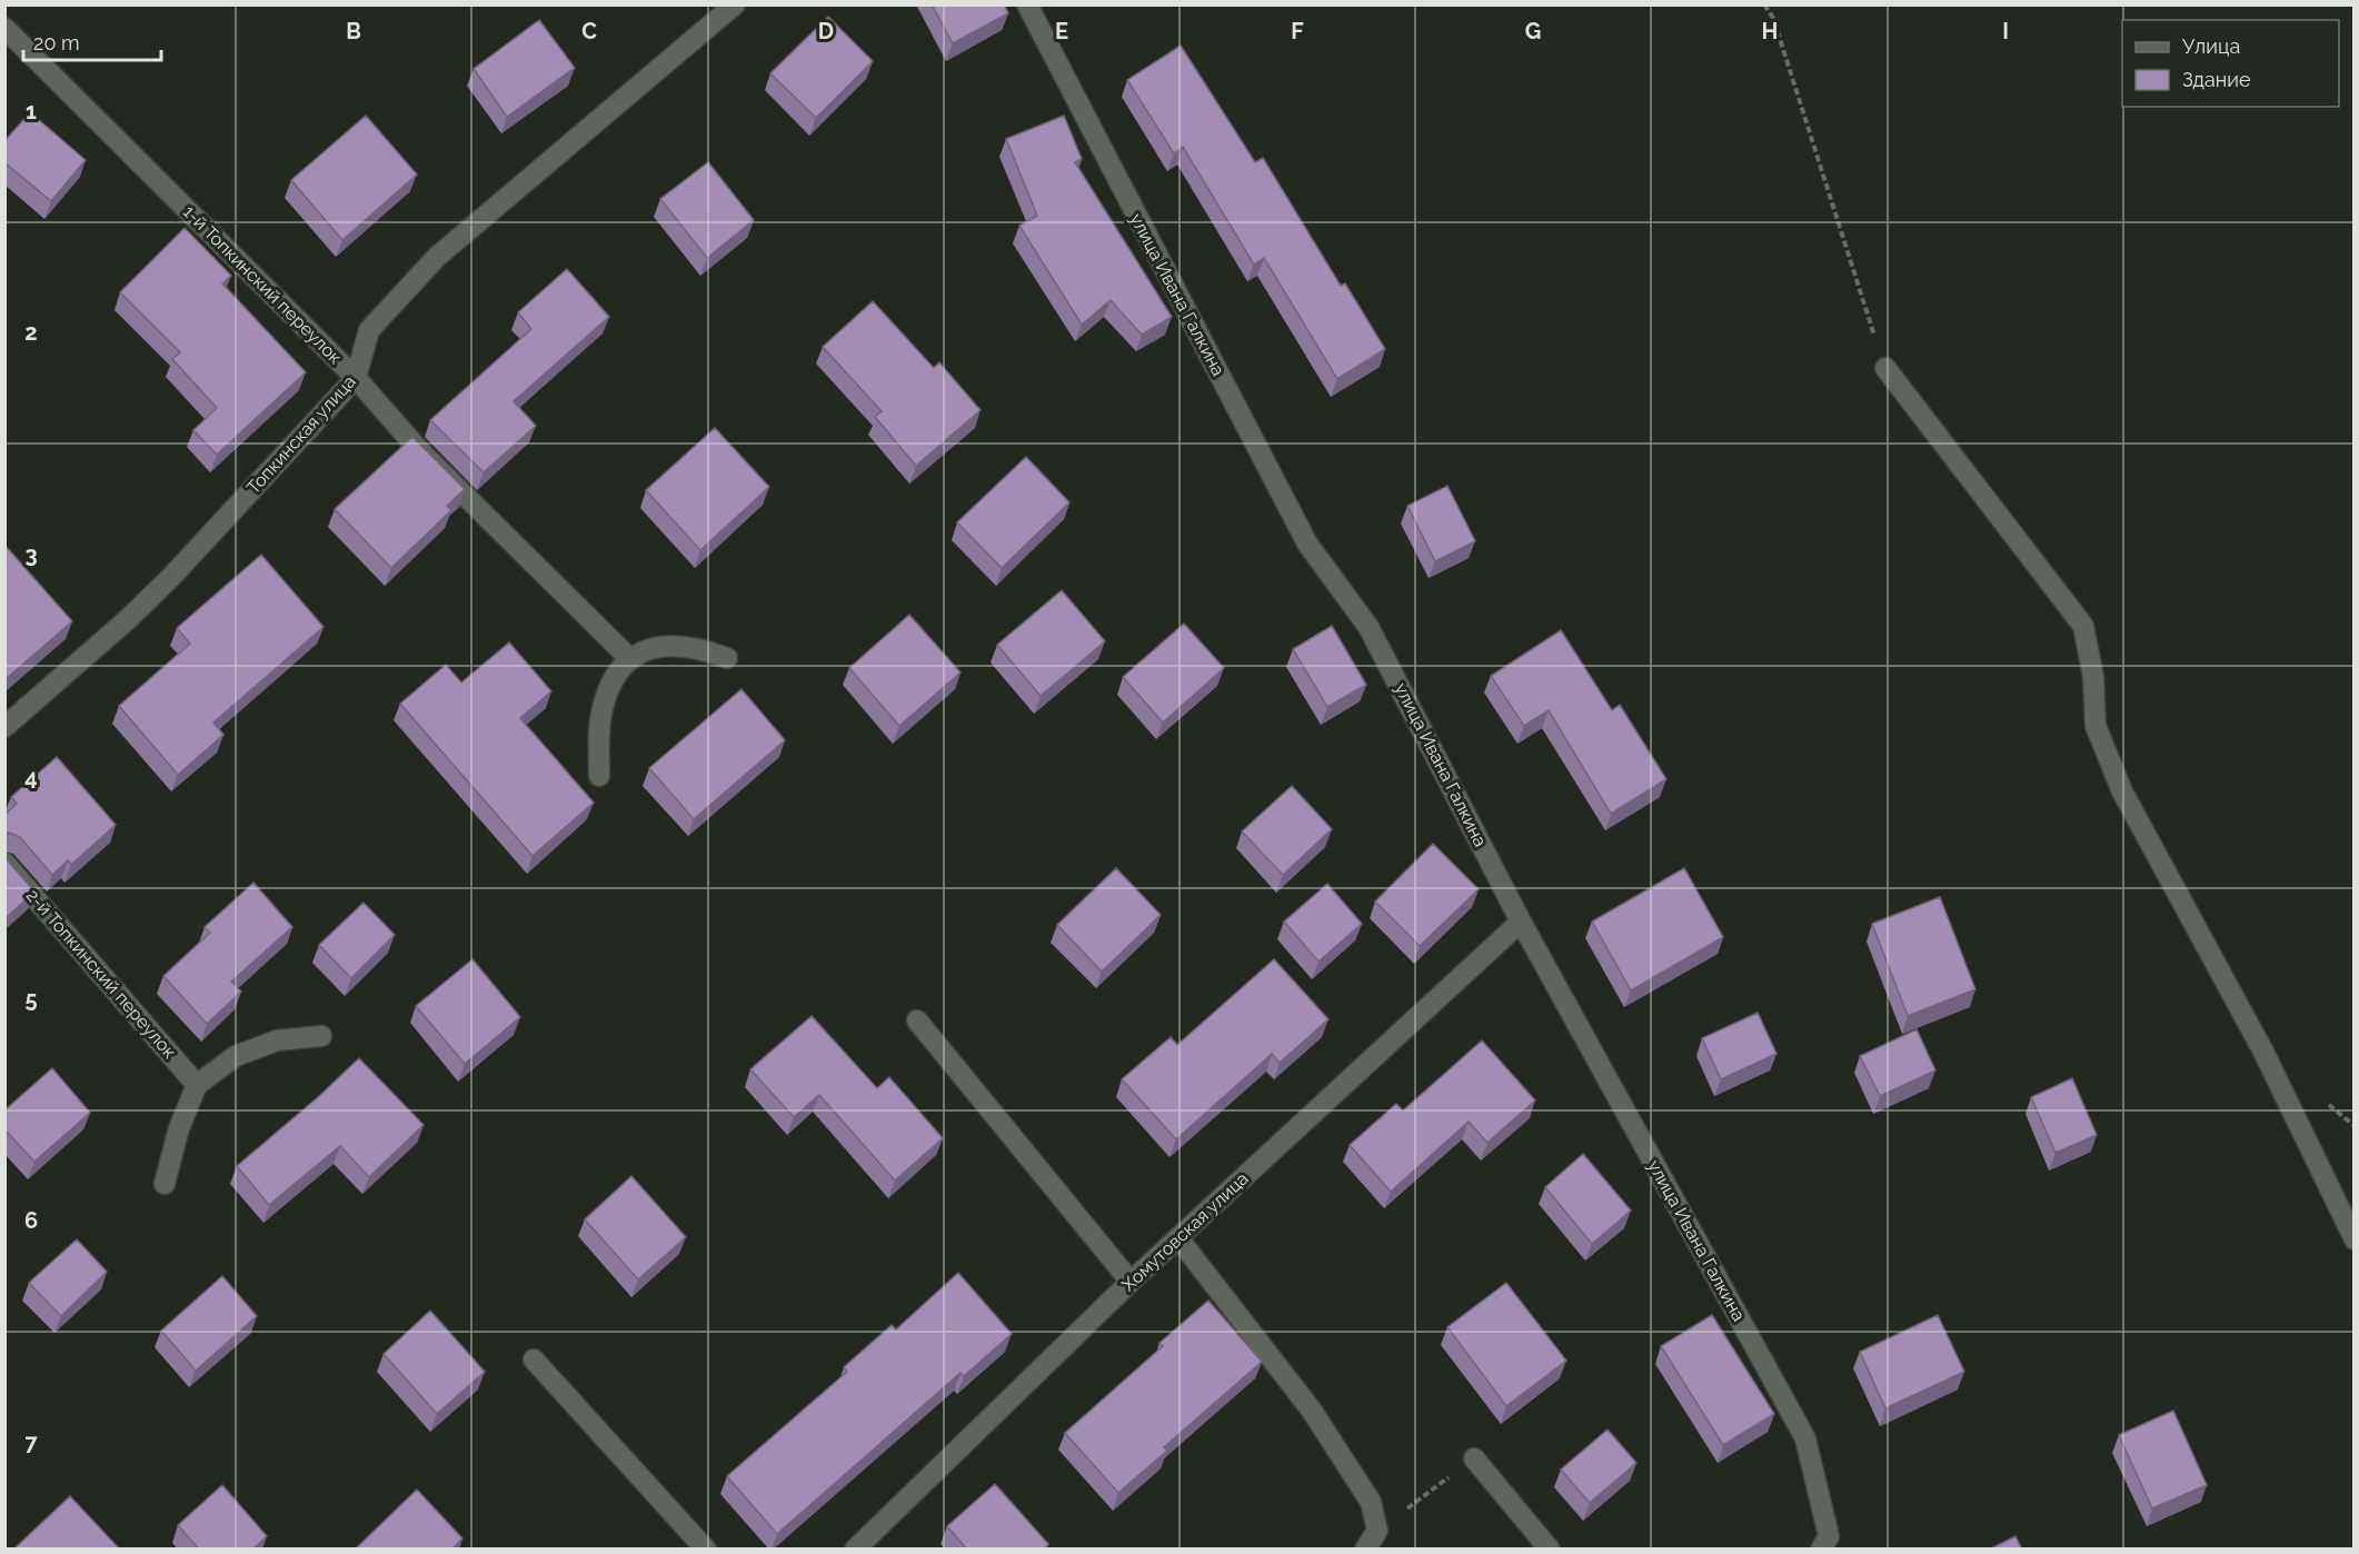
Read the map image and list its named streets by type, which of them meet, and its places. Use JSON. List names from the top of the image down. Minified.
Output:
{"streets":{"street":["1-й Топкинский переулок","улица Ивана Галкина","Топкинская улица","2-й Топкинский переулок","Хомутовская улица"]},"crossings":[["1-й Топкинский переулок","Топкинская улица"],["улица Ивана Галкина","Хомутовская улица"]],"legend":["Улица","Здание"],"scale_bar":"20 m","grid":{"columns":["B","C","D","E","F","G","H","I"],"rows":["1","2","3","4","5","6","7"]}}
